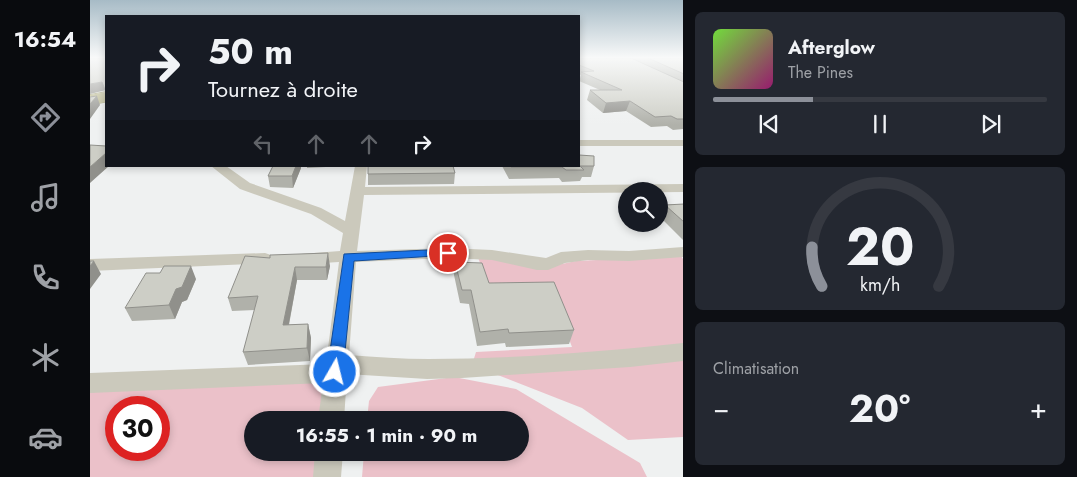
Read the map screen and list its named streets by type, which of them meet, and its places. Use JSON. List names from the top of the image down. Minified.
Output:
{"page":{"tabs":"16:54","turn":["50 m","Tournez à droite"],"song":["Afterglow","The Pines"],"tile":"Climatisation","heat":["−","20°","+"],"limit":"30","trip":"16:55 · 1 min · 90 m","gauge":["20","km/h"]}}
